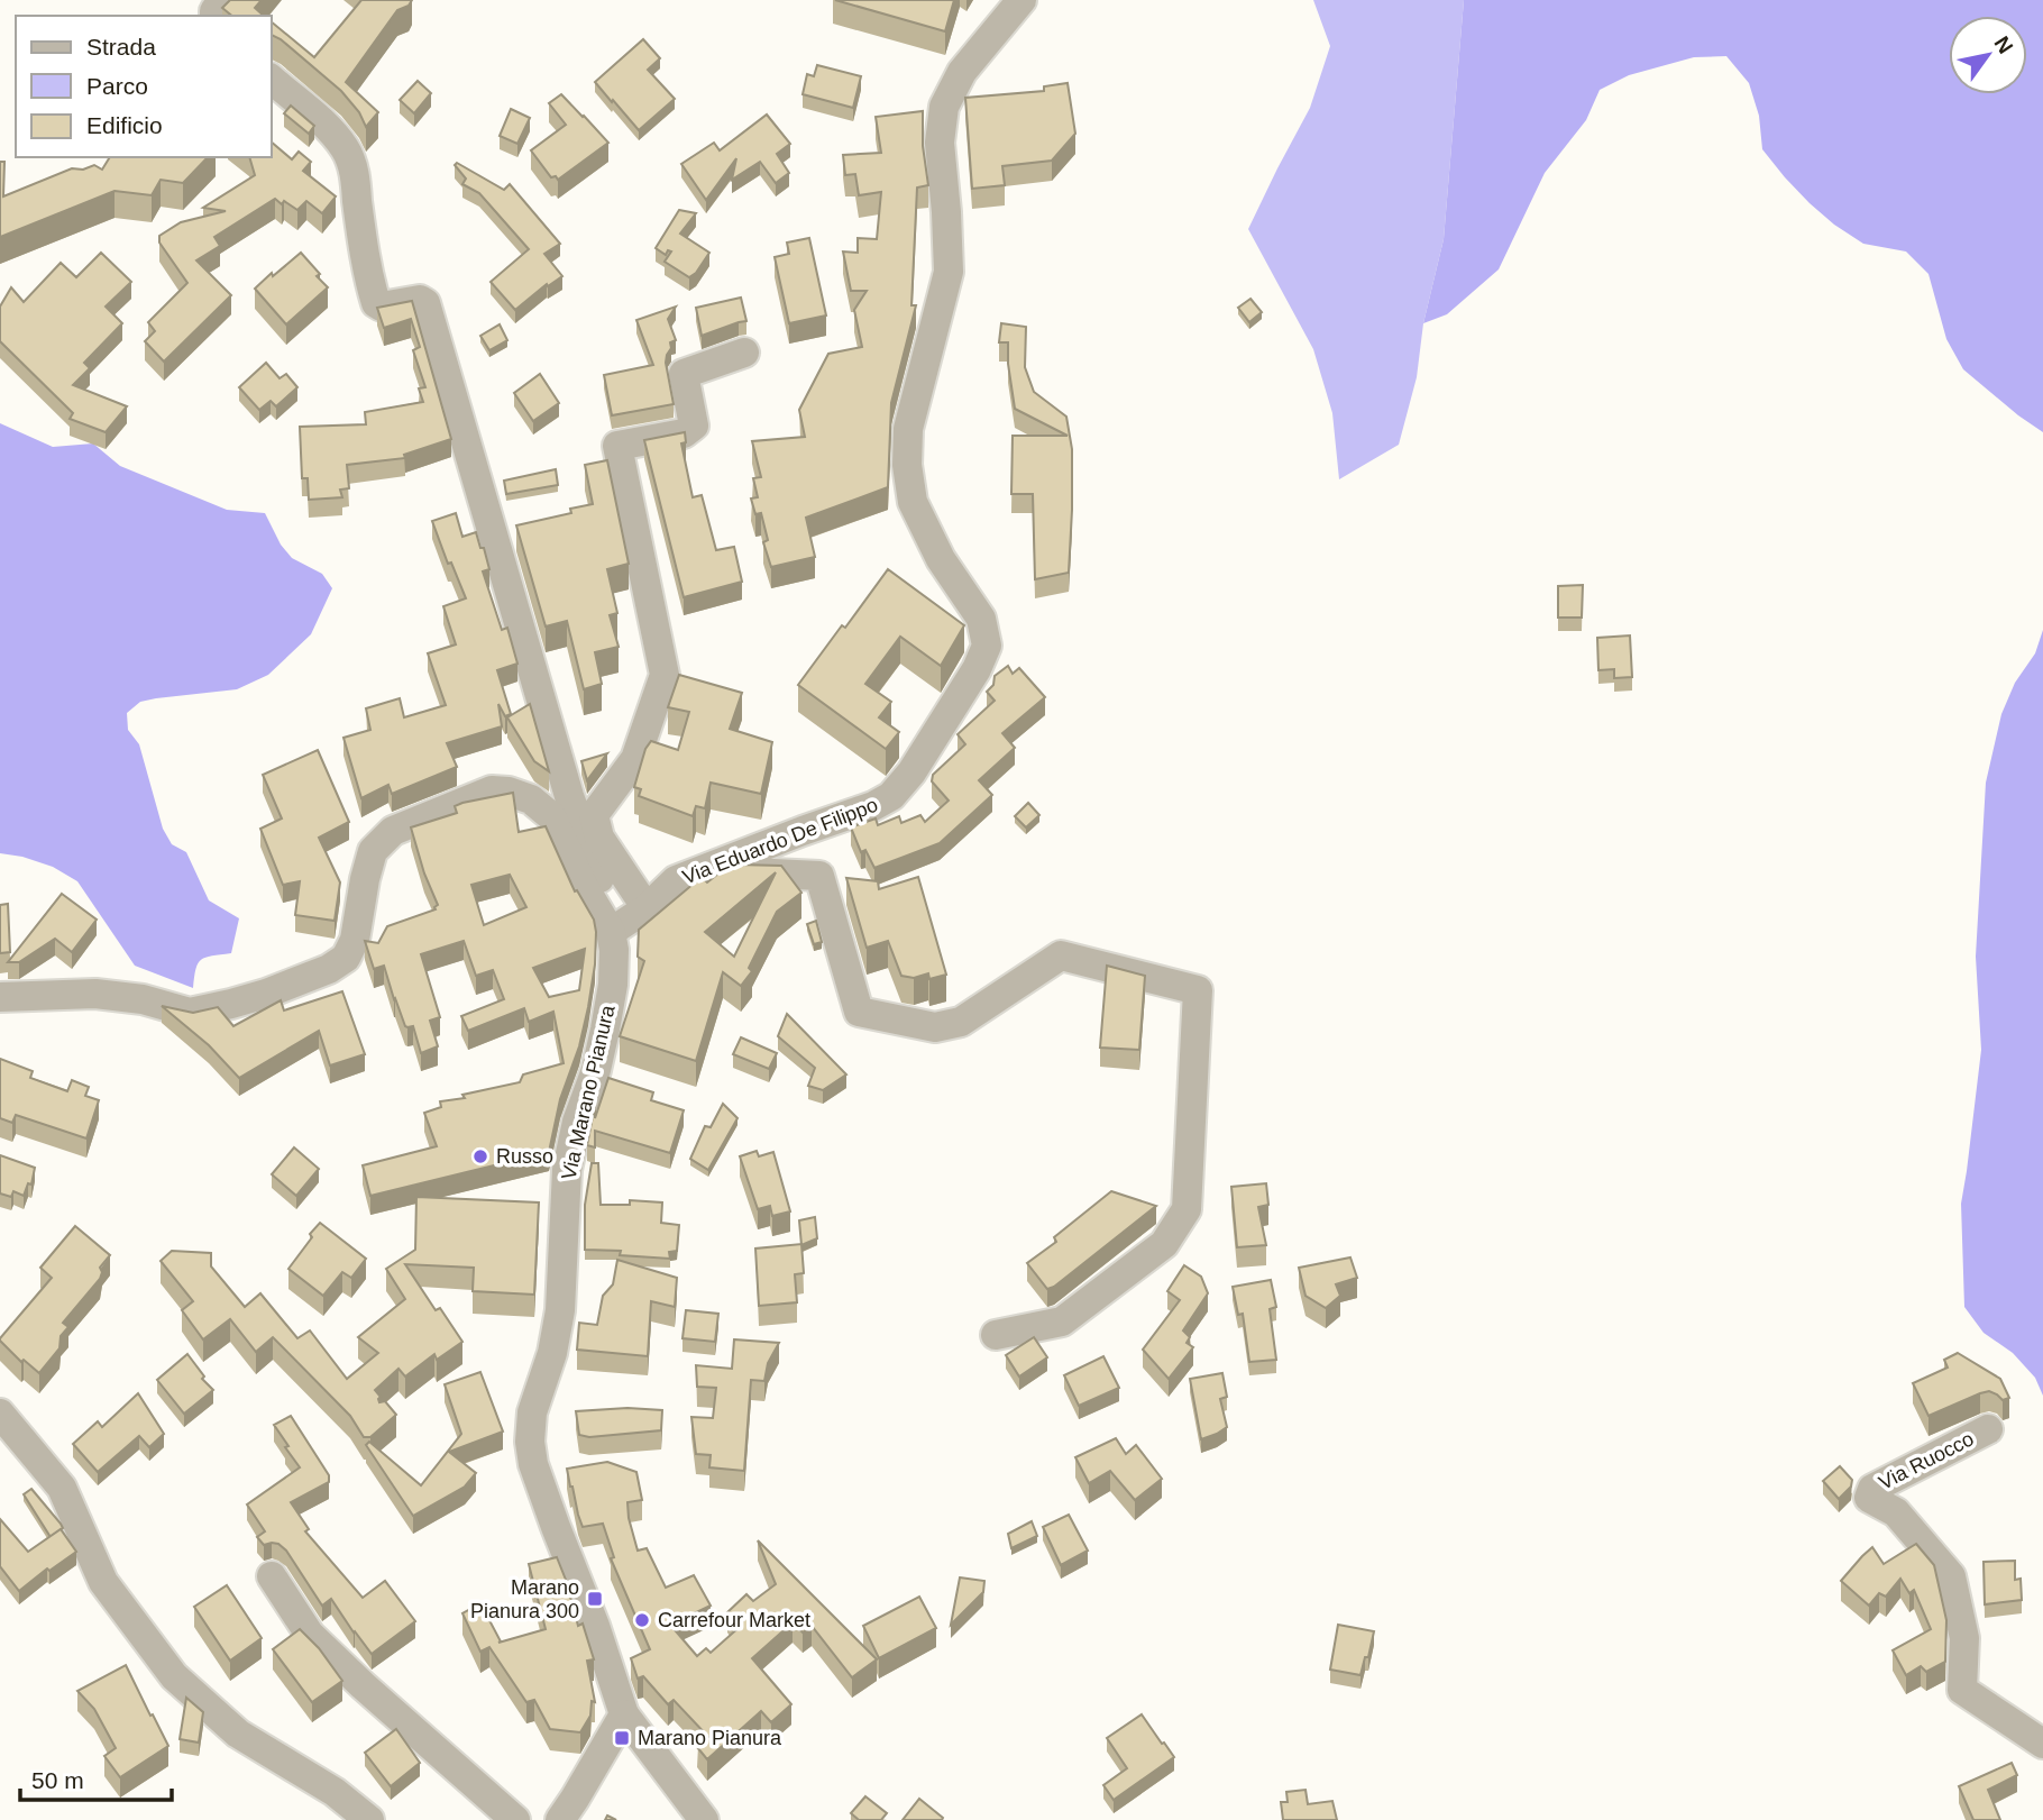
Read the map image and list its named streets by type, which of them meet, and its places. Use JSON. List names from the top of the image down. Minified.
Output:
{"streets":{"street":["Via Eduardo De Filippo","Via Marano Pianura","Via Ruocco"]},"crossings":[["Via Eduardo De Filippo","Via Marano Pianura"]],"places":{"other":["Russo","Carrefour Market"],"transit":["Marano Pianura 300","Marano Pianura"]},"legend":["Strada","Parco","Edificio"],"scale_bar":"50 m","north":"top right"}
